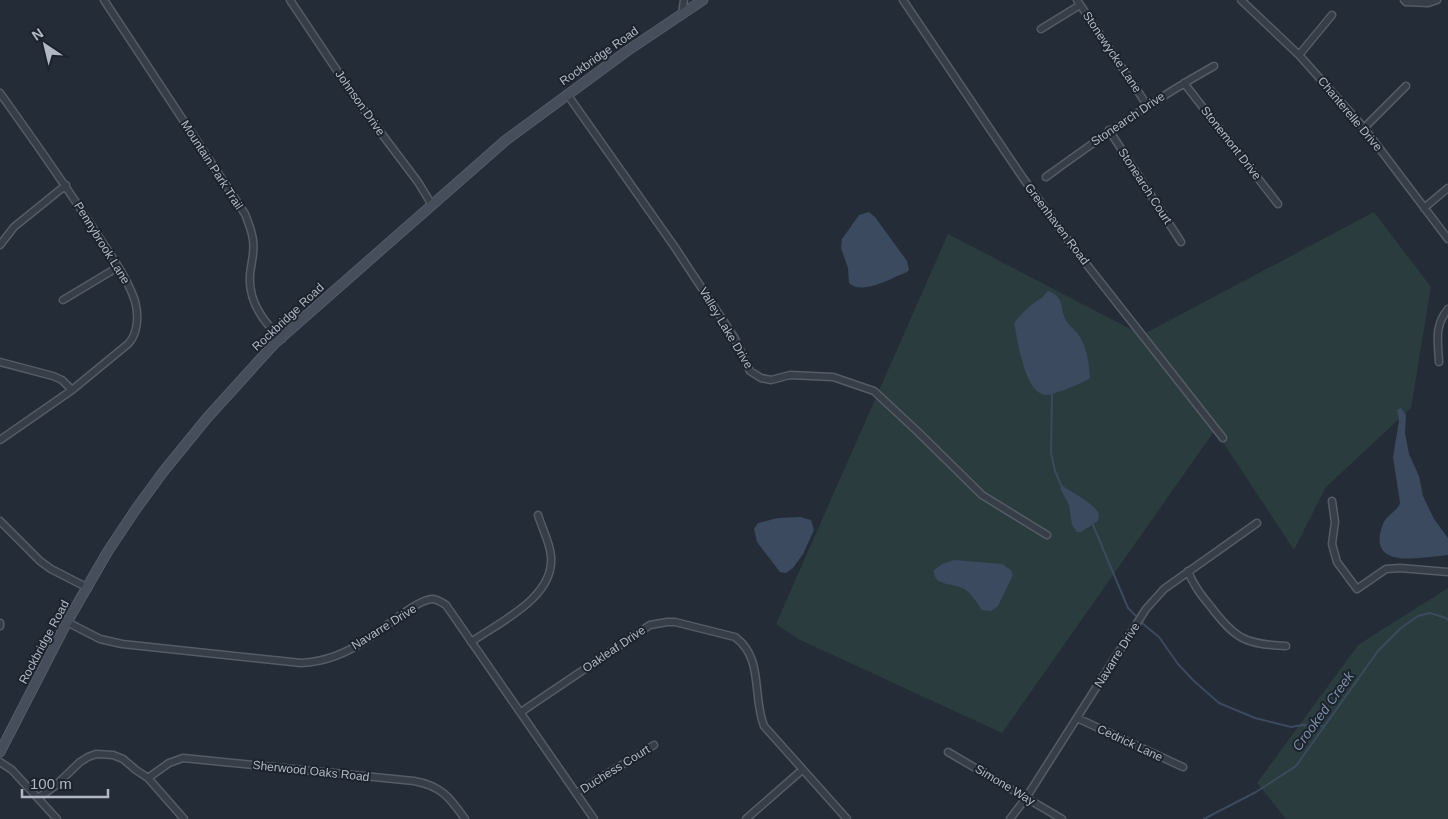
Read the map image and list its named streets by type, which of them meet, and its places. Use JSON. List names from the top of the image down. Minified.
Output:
{"streets":{"main road":["Rockbridge Road"],"street":["Stonewycke Lane","Johnson Drive","Chanterelle Drive","Stonearch Drive","Stonemont Drive","Mountain Park Trail","Stonearch Court","Greenhaven Road","Pennybrook Lane","Valley Lake Drive","Navarre Drive","Oakleaf Drive","Cedrick Lane","Duchess Court","Sherwood Oaks Road","Simone Way"]},"crossings":[["Stonewycke Lane","Stonearch Drive"],["Rockbridge Road","Johnson Drive"],["Rockbridge Road","Mountain Park Trail"],["Rockbridge Road","Valley Lake Drive"],["Rockbridge Road","Navarre Drive"],["Stonearch Drive","Stonemont Drive"],["Stonearch Drive","Stonearch Court"],["Navarre Drive","Oakleaf Drive"],["Navarre Drive","Cedrick Lane"],["Navarre Drive","Duchess Court"],["Navarre Drive","Simone Way"]],"water":["Crooked Creek"],"scale_bar":"100 m","north":"top left"}
